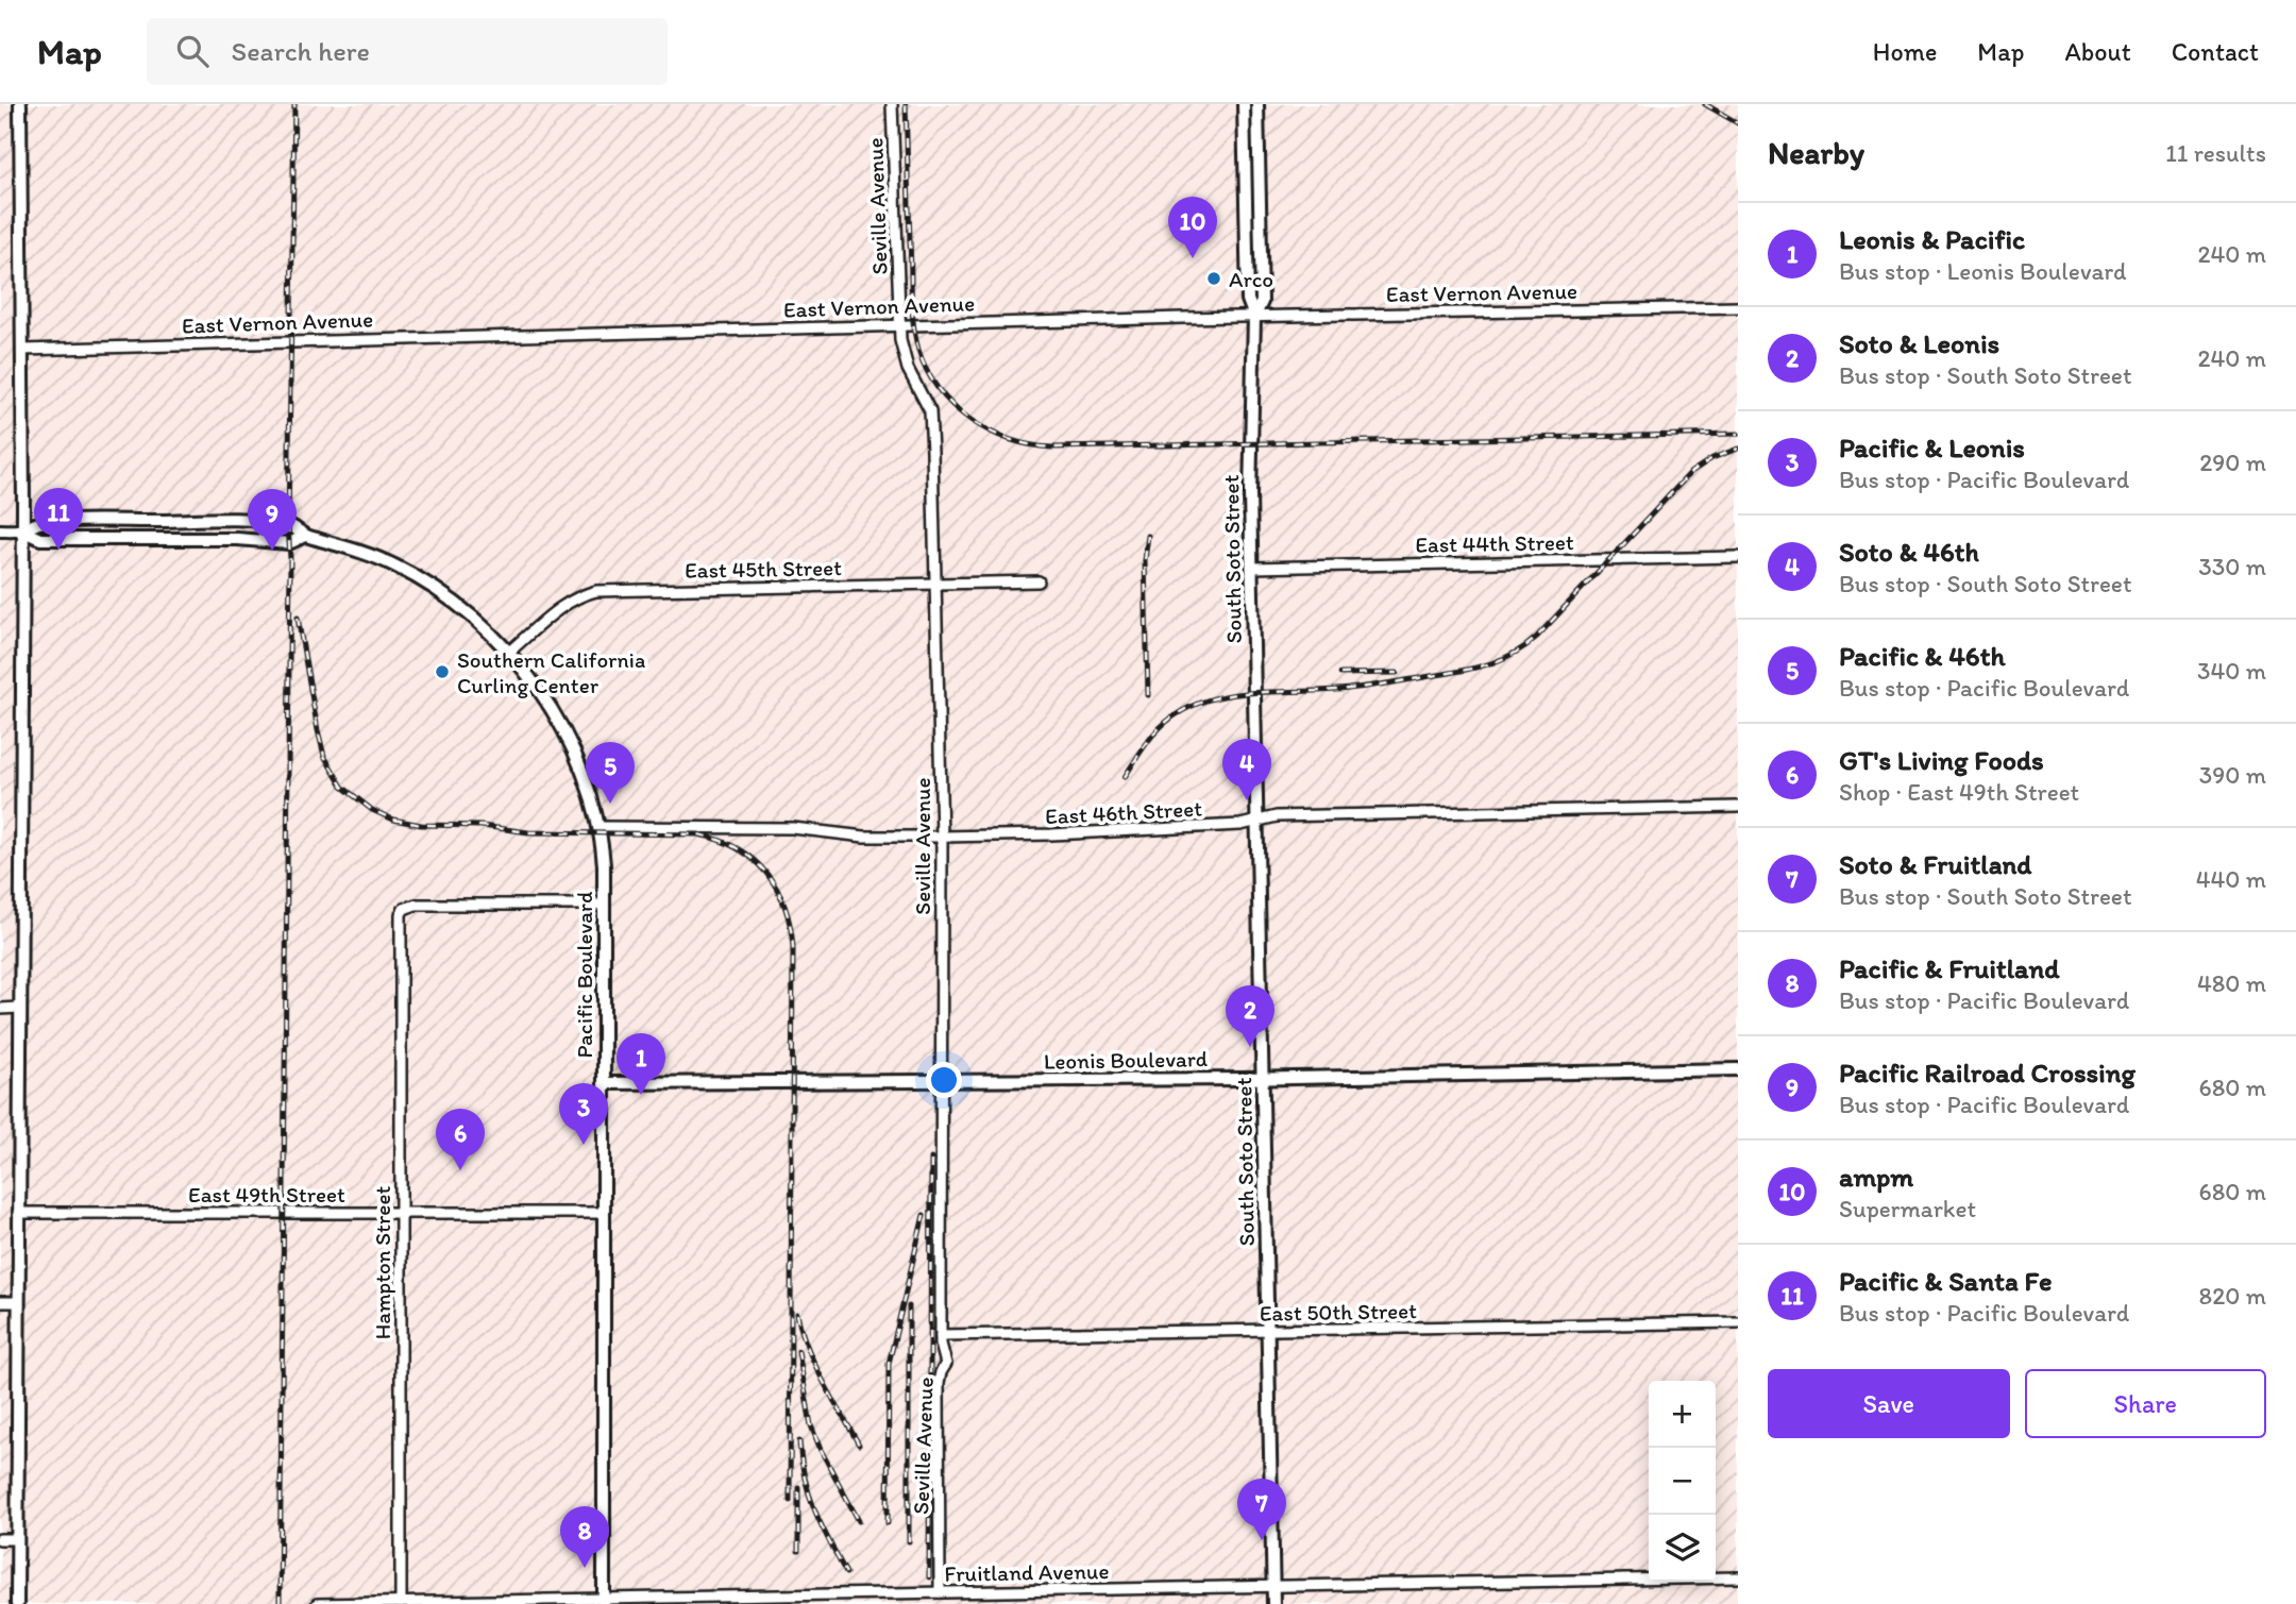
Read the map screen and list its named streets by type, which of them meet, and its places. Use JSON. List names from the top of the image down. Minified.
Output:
{"streets":{"main road":["South Soto Street","Pacific Boulevard","Leonis Boulevard"],"street":["Seville Avenue","East Vernon Avenue","East 44th Street","East 45th Street","East 46th Street","East 49th Street","Hampton Street","East 50th Street","Fruitland Avenue"]},"crossings":[["Seville Avenue","East Vernon Avenue"],["Seville Avenue","East 45th Street"],["Seville Avenue","East 46th Street"],["Seville Avenue","Leonis Boulevard"],["Seville Avenue","East 50th Street"],["Seville Avenue","Fruitland Avenue"],["East Vernon Avenue","South Soto Street"],["East 44th Street","South Soto Street"],["South Soto Street","East 46th Street"],["South Soto Street","Leonis Boulevard"],["South Soto Street","East 50th Street"],["South Soto Street","Fruitland Avenue"],["East 45th Street","Pacific Boulevard"],["East 46th Street","Pacific Boulevard"],["Pacific Boulevard","Leonis Boulevard"],["Pacific Boulevard","East 49th Street"],["Pacific Boulevard","Hampton Street"],["Pacific Boulevard","Fruitland Avenue"],["East 49th Street","Hampton Street"],["Hampton Street","Fruitland Avenue"]],"places":["Arco","Southern California Curling Center"],"page":{"header":"Map","search":"Search here","nav":["Home","Map","About","Contact"],"heading":["Nearby","11 results"],"pins":["10","11","9","4","5","2","1","3","6","7","8"],"list":[{"mark":"1","name":"Leonis & Pacific","note":"Bus stop · Leonis Boulevard","value":"240 m"},{"mark":"2","name":"Soto & Leonis","note":"Bus stop · South Soto Street","value":"240 m"},{"mark":"3","name":"Pacific & Leonis","note":"Bus stop · Pacific Boulevard","value":"290 m"},{"mark":"4","name":"Soto & 46th","note":"Bus stop · South Soto Street","value":"330 m"},{"mark":"5","name":"Pacific & 46th","note":"Bus stop · Pacific Boulevard","value":"340 m"},{"mark":"6","name":"GT's Living Foods","note":"Shop · East 49th Street","value":"390 m"},{"mark":"7","name":"Soto & Fruitland","note":"Bus stop · South Soto Street","value":"440 m"},{"mark":"8","name":"Pacific & Fruitland","note":"Bus stop · Pacific Boulevard","value":"480 m"},{"mark":"9","name":"Pacific Railroad Crossing","note":"Bus stop · Pacific Boulevard","value":"680 m"},{"mark":"10","name":"ampm","note":"Supermarket","value":"680 m"},{"mark":"11","name":"Pacific & Santa Fe","note":"Bus stop · Pacific Boulevard","value":"820 m"}],"buttons":["Save","Share"],"map_buttons":["+","−"]}}
